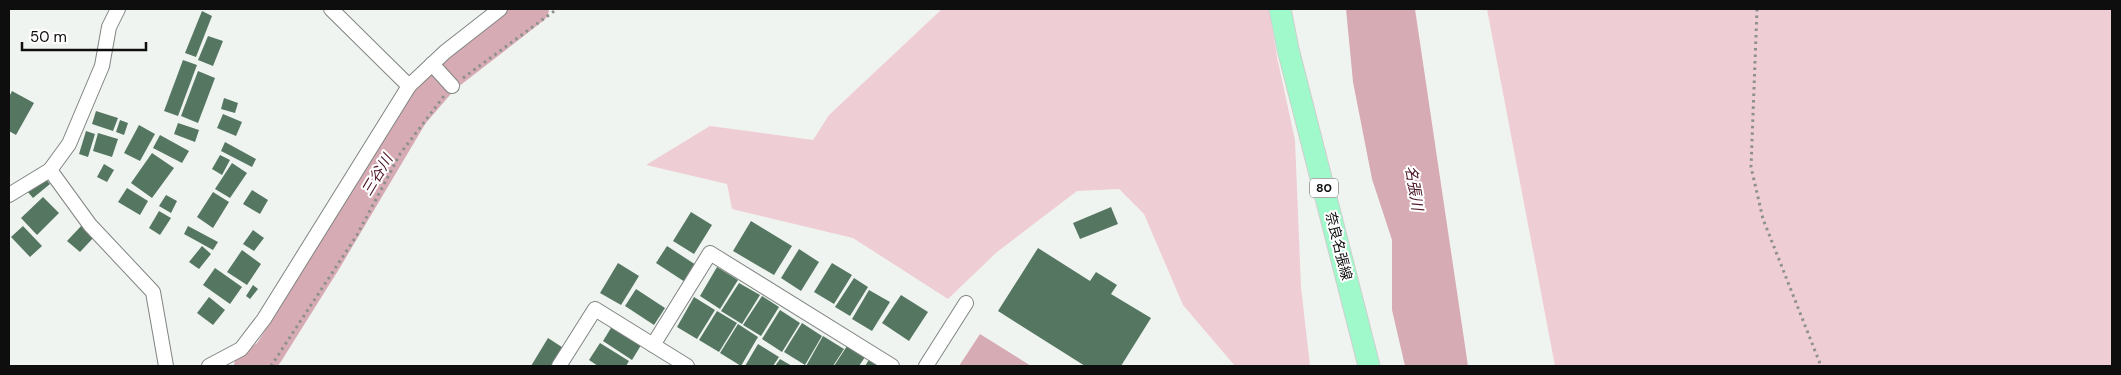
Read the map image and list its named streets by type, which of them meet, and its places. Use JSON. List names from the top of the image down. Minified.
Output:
{"streets":{"main road":["80","奈良名張線"]},"water":["三谷川","名張川"],"scale_bar":"50 m"}
